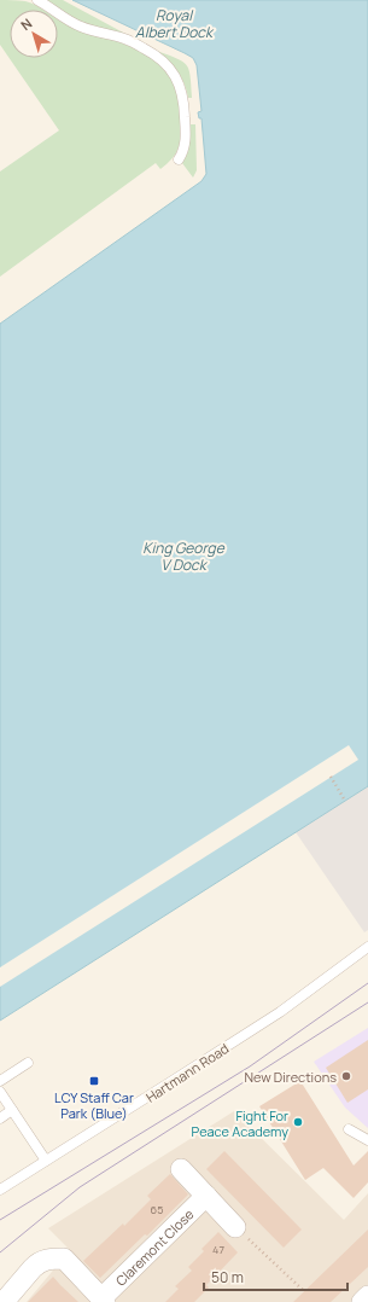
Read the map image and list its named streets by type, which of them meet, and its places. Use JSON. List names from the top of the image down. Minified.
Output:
{"streets":{"street":["Claremont Close"],"lane":["Hartmann Road"]},"water":["Royal Albert Dock","King George V Dock"],"places":{"other":["New Directions","Fight For Peace Academy"],"transit":["LCY Staff Car Park (Blue)"]},"house_numbers":["65","47"],"scale_bar":"50 m","north":"top left"}
